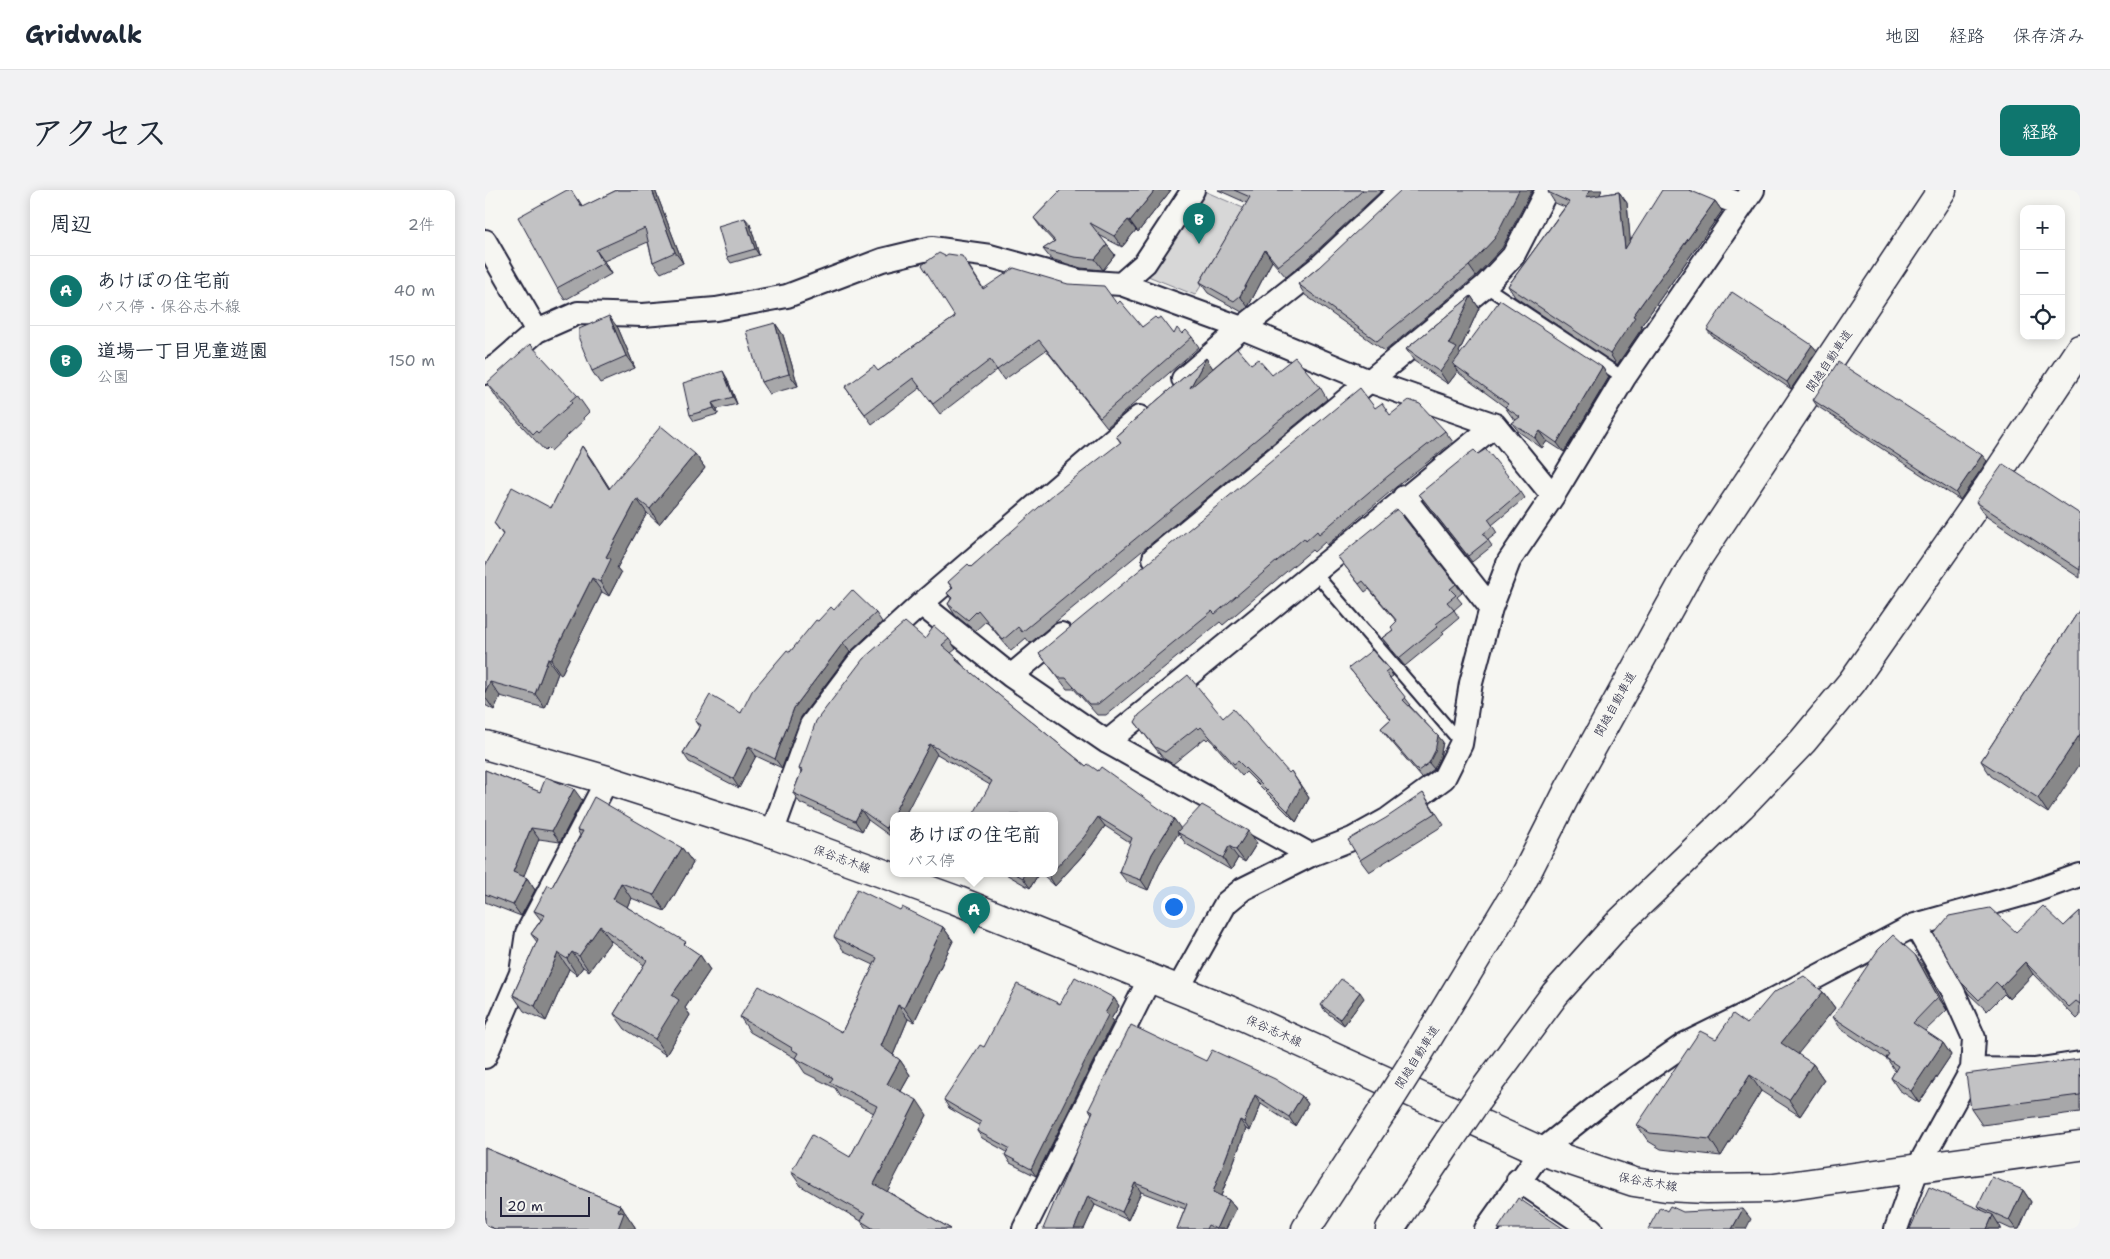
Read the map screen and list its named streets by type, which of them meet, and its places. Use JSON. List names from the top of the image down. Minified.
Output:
{"streets":{"main road":["関越自動車道","保谷志木線"]},"scale_bar":"20 m","page":{"header":"Gridwalk","nav":["地図","経路","保存済み"],"title":"アクセス","buttons":"経路","heading":["周辺","2件"],"pins":["B","A"],"map_buttons":["+","−"],"list":[{"mark":"A","name":"あけぼの住宅前","note":"バス停 · 保谷志木線","value":"40 m"},{"mark":"B","name":"道場一丁目児童遊園","note":"公園","value":"150 m"}],"popup":["あけぼの住宅前","バス停"],"scale":"20 m"}}
